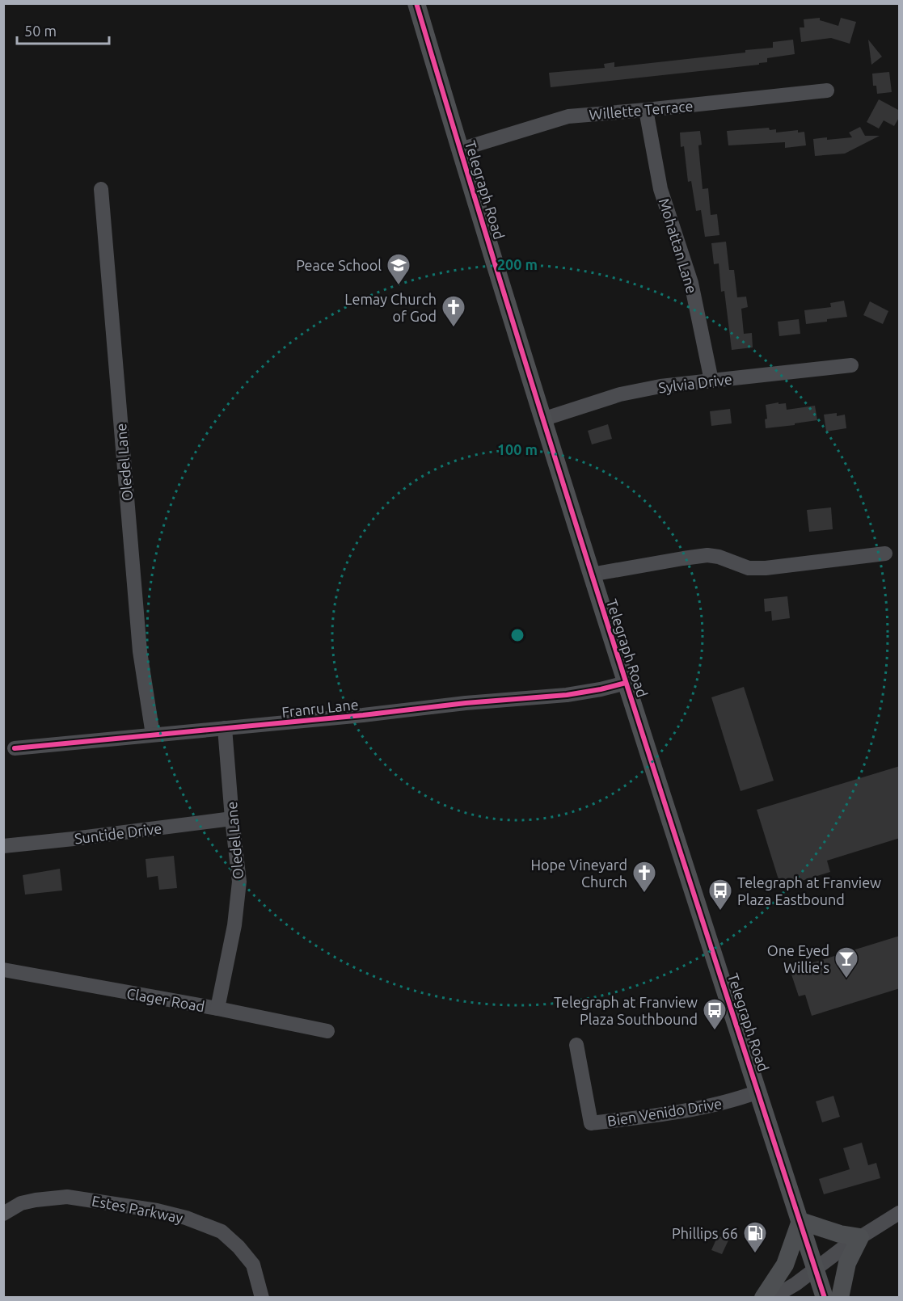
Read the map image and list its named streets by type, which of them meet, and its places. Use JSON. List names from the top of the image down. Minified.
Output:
{"streets":{"main road":["Telegraph Road"],"street":["Willette Terrace","Mohattan Lane","Sylvia Drive","Oledel Lane","Franru Lane","Suntide Drive","Clager Road","Bien Venido Drive","Estes Parkway"]},"crossings":[["Willette Terrace","Telegraph Road"],["Willette Terrace","Mohattan Lane"],["Telegraph Road","Sylvia Drive"],["Telegraph Road","Franru Lane"],["Telegraph Road","Bien Venido Drive"],["Mohattan Lane","Sylvia Drive"],["Oledel Lane","Franru Lane"],["Oledel Lane","Suntide Drive"],["Oledel Lane","Clager Road"]],"places":{"school or university":["Peace School"],"church":["Lemay Church of God","Hope Vineyard Church"],"bus stop":["Telegraph at Franview Plaza Eastbound","Telegraph at Franview Plaza Southbound"],"bar":["One Eyed Willie's"],"fuel station":["Phillips 66"]},"scale_bar":"50 m","rings":["200 m","100 m"]}
